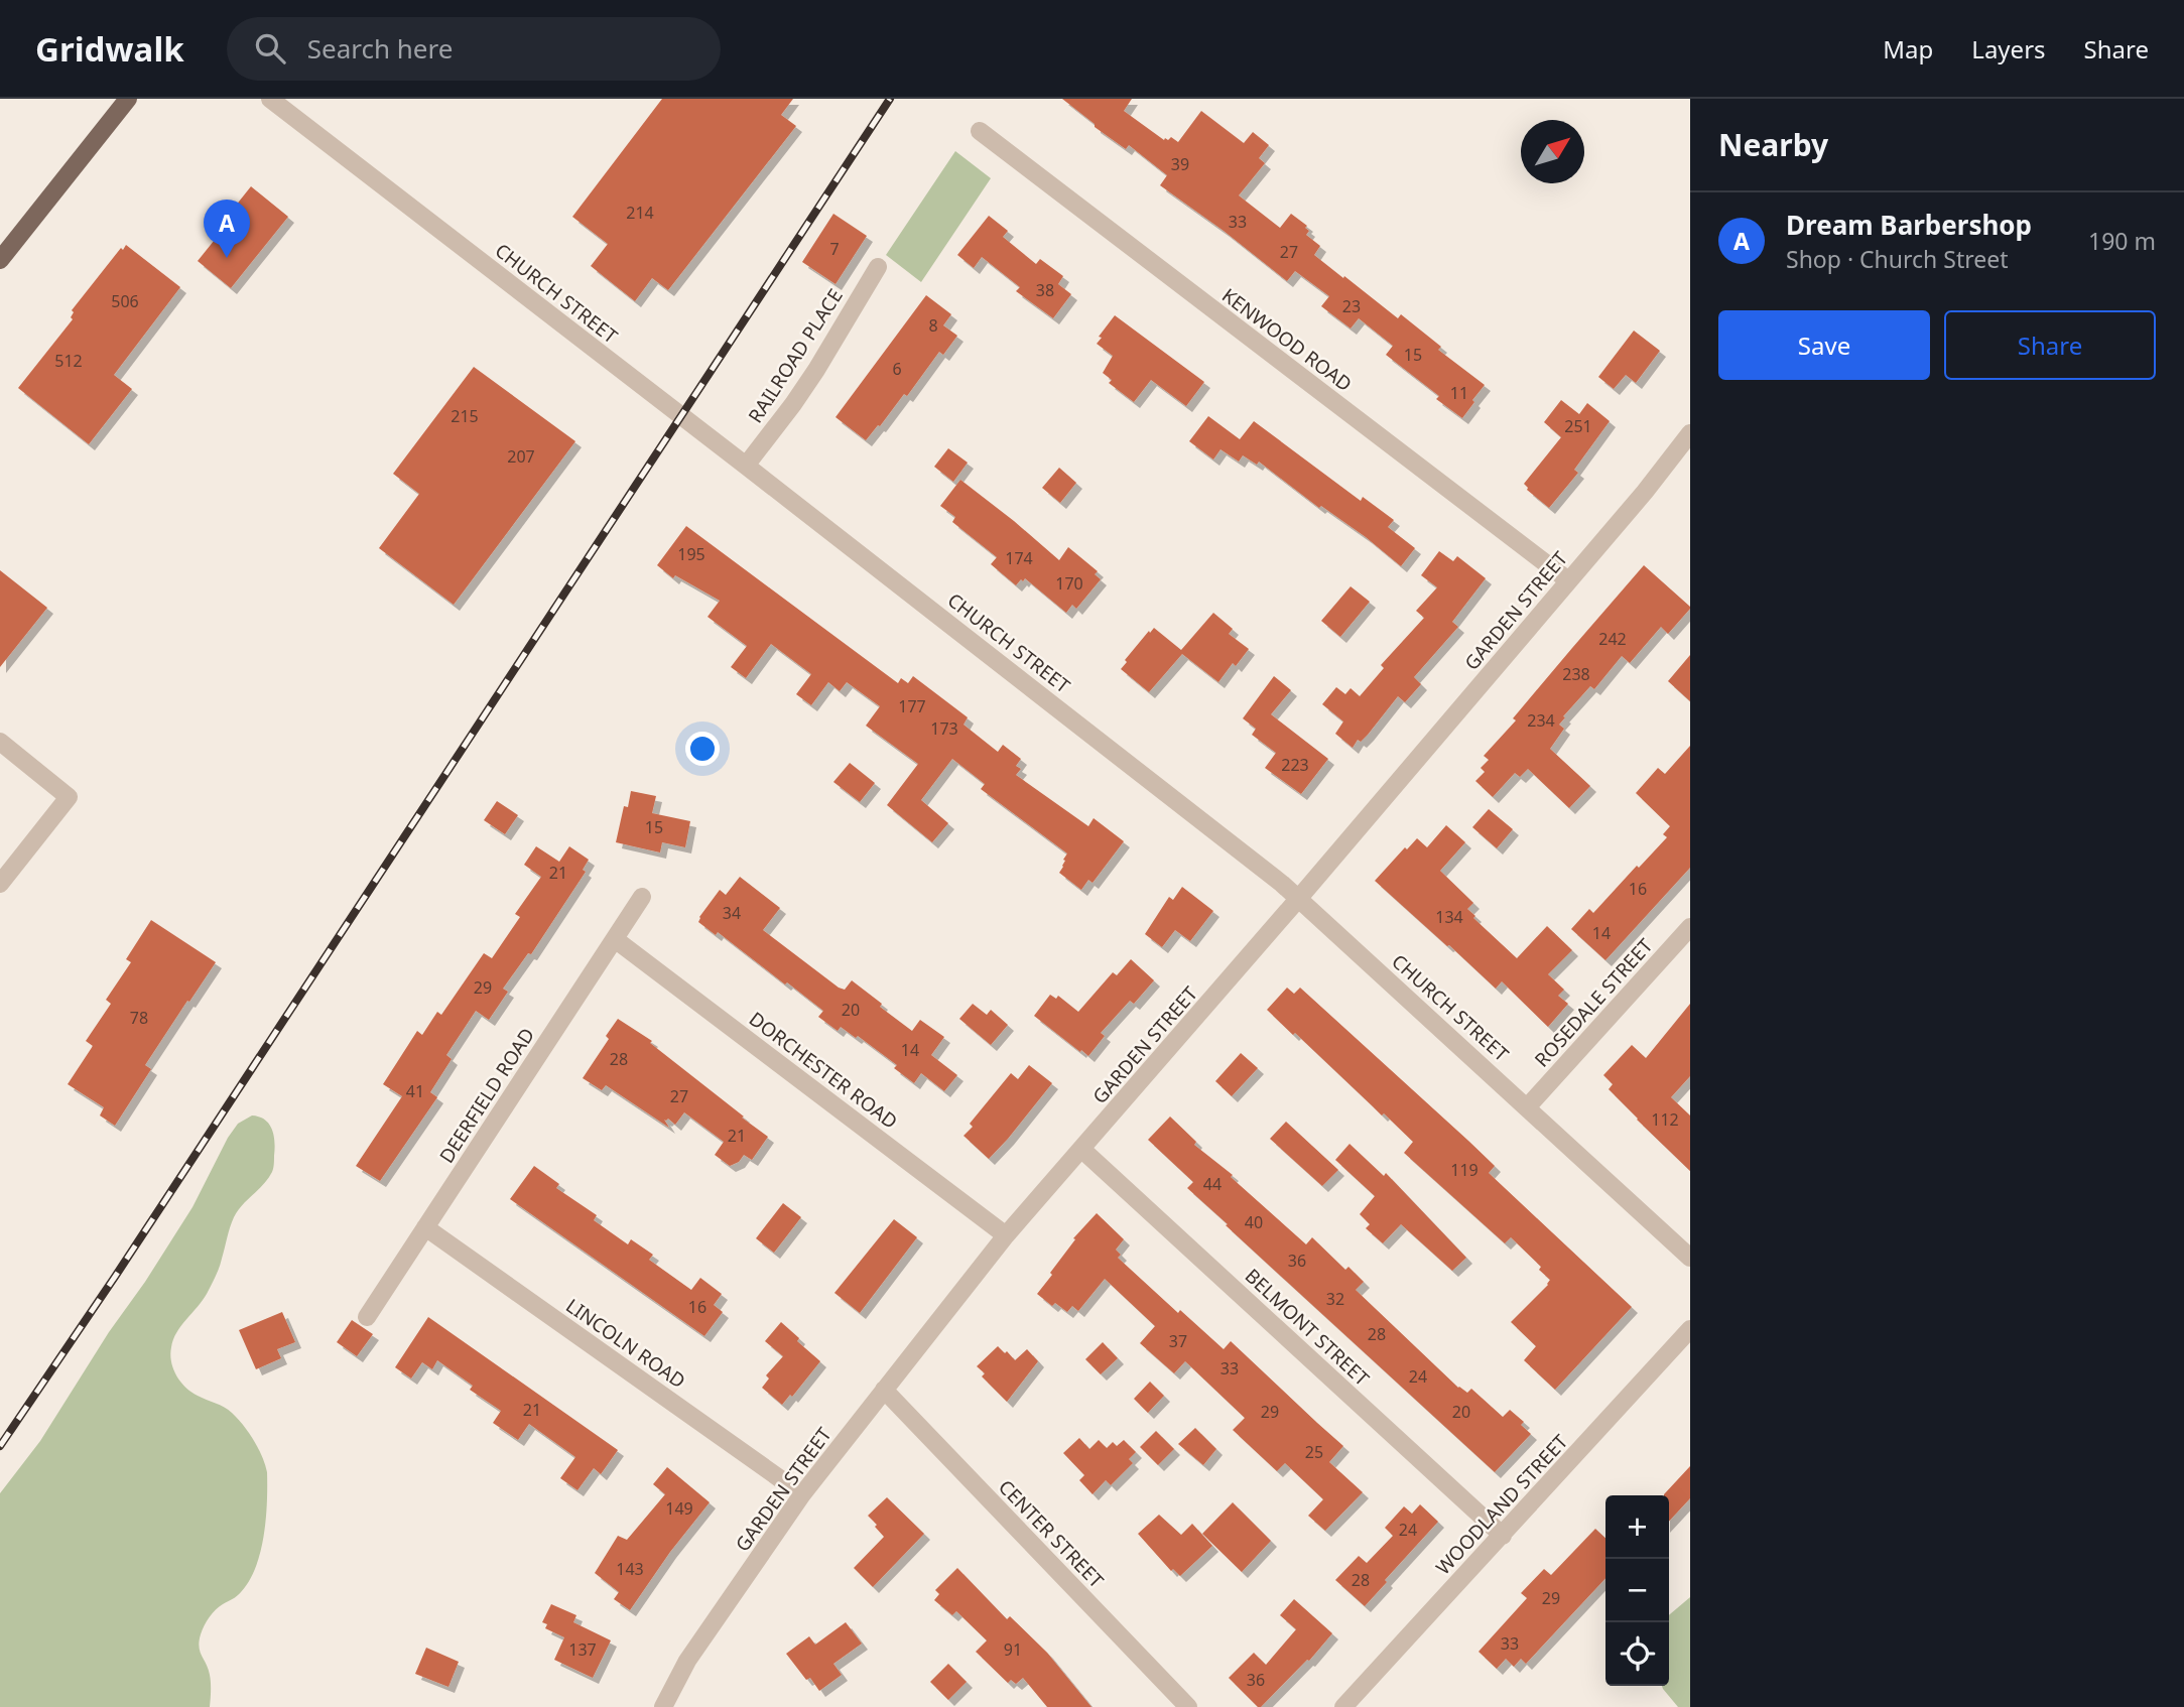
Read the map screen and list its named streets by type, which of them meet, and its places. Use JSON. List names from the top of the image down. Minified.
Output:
{"streets":{"street":["CHURCH STREET","KENWOOD ROAD","RAILROAD PLACE","GARDEN STREET","ROSEDALE STREET","DORCHESTER ROAD","DEERFIELD ROAD","BELMONT STREET","LINCOLN ROAD","WOODLAND STREET","CENTER STREET"]},"crossings":[["CHURCH STREET","RAILROAD PLACE"],["CHURCH STREET","GARDEN STREET"],["CHURCH STREET","ROSEDALE STREET"],["KENWOOD ROAD","GARDEN STREET"],["GARDEN STREET","DORCHESTER ROAD"],["GARDEN STREET","BELMONT STREET"],["GARDEN STREET","LINCOLN ROAD"],["GARDEN STREET","CENTER STREET"],["DORCHESTER ROAD","DEERFIELD ROAD"],["DEERFIELD ROAD","LINCOLN ROAD"],["BELMONT STREET","WOODLAND STREET"]],"house_numbers":["39","214","33","7","27","38","506","23","8","15","512","6","11","215","251","207","195","174","170","242","238","177","234","173","223","15","21","16","34","134","14","29","20","78","14","28","41","27","112","21","119","44","40","36","32","16","28","37","33","24","21","29","20","25","149","24","143","28","29","33","137","91","36"],"north":"top right","page":{"header":"Gridwalk","search":"Search here","nav":["Map","Layers","Share"],"heading":"Nearby","list":[{"mark":"A","name":"Dream Barbershop","note":"Shop · Church Street","value":"190 m"}],"pins":"A","buttons":["Save","Share"],"map_buttons":["+","−"]}}
